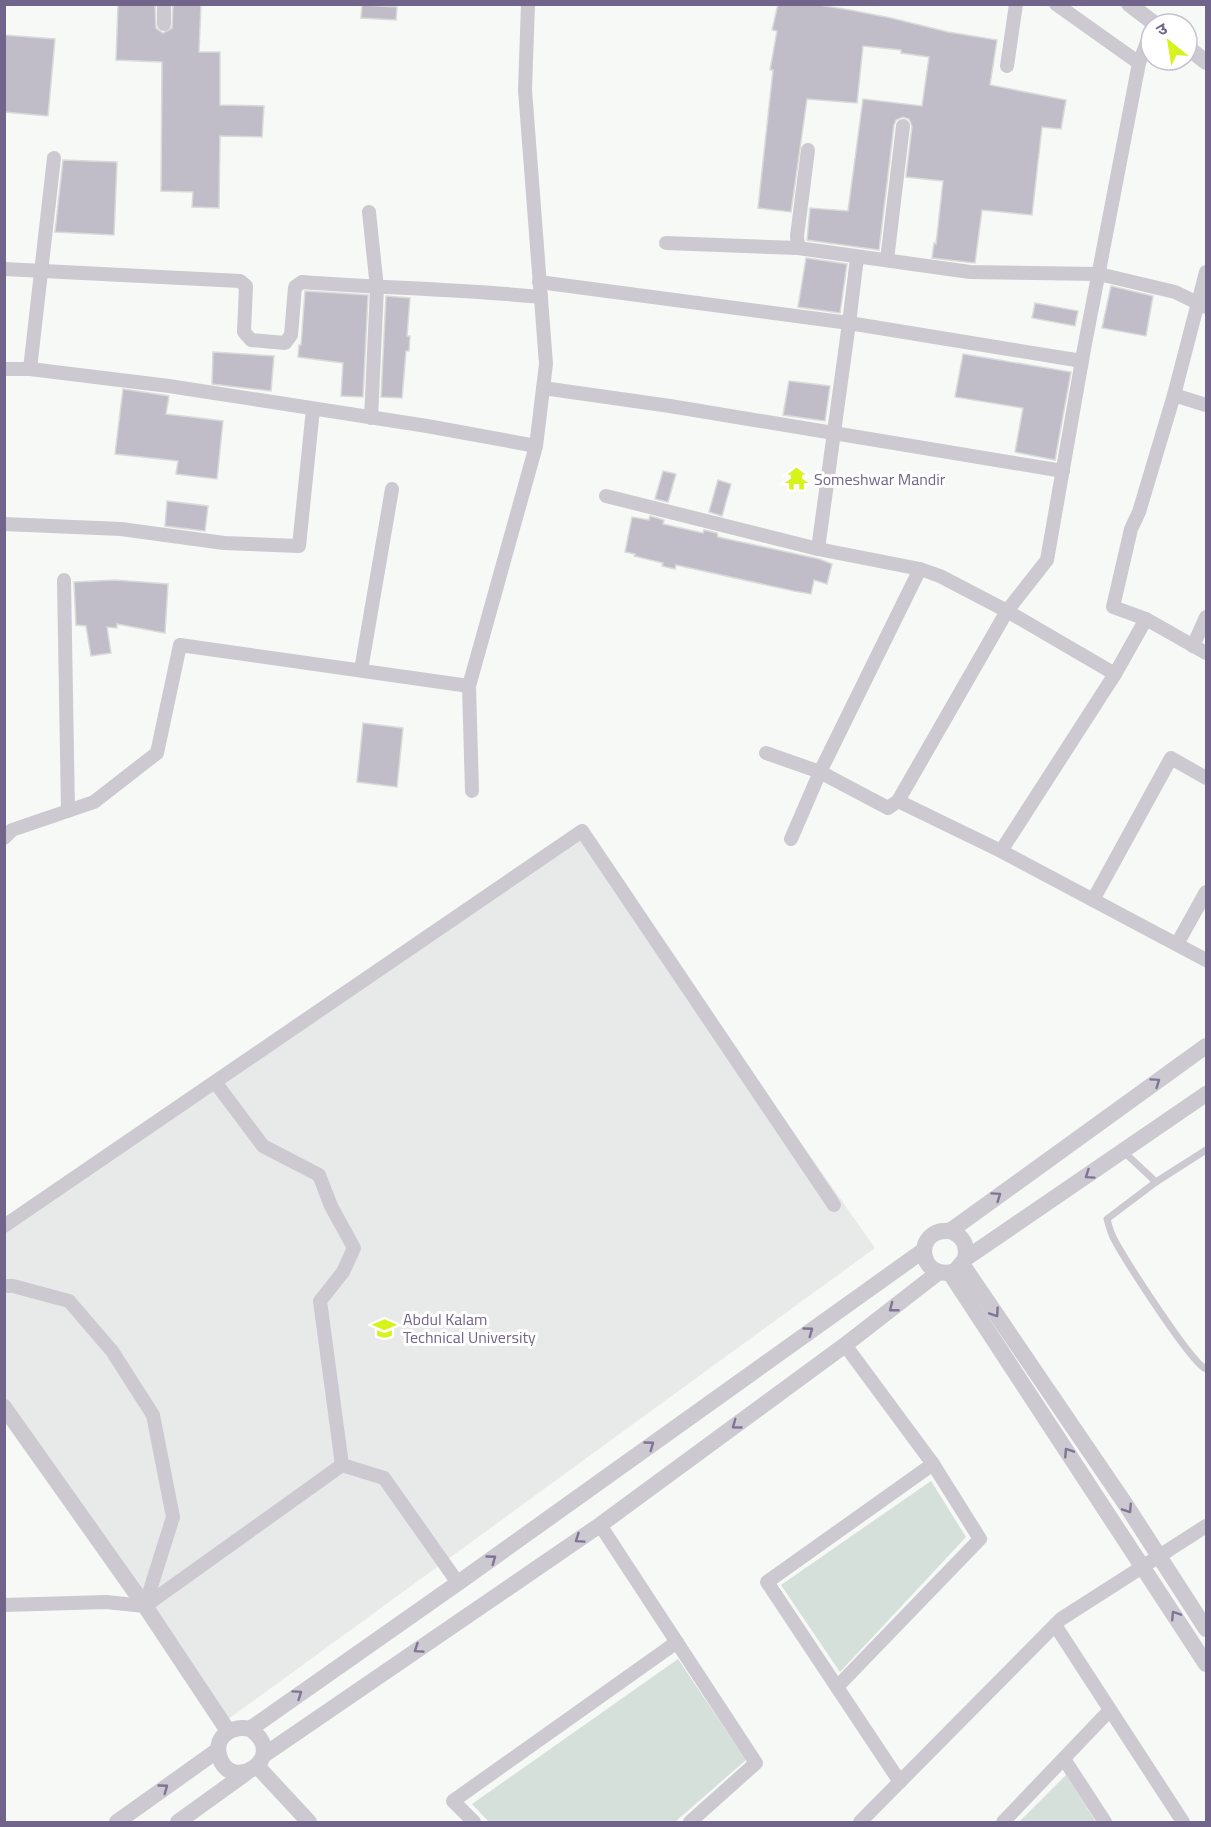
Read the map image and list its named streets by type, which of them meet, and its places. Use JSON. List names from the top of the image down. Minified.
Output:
{"places":{"temple":["Someshwar Mandir"],"school or university":["Abdul Kalam Technical University"]},"north":"top left"}
